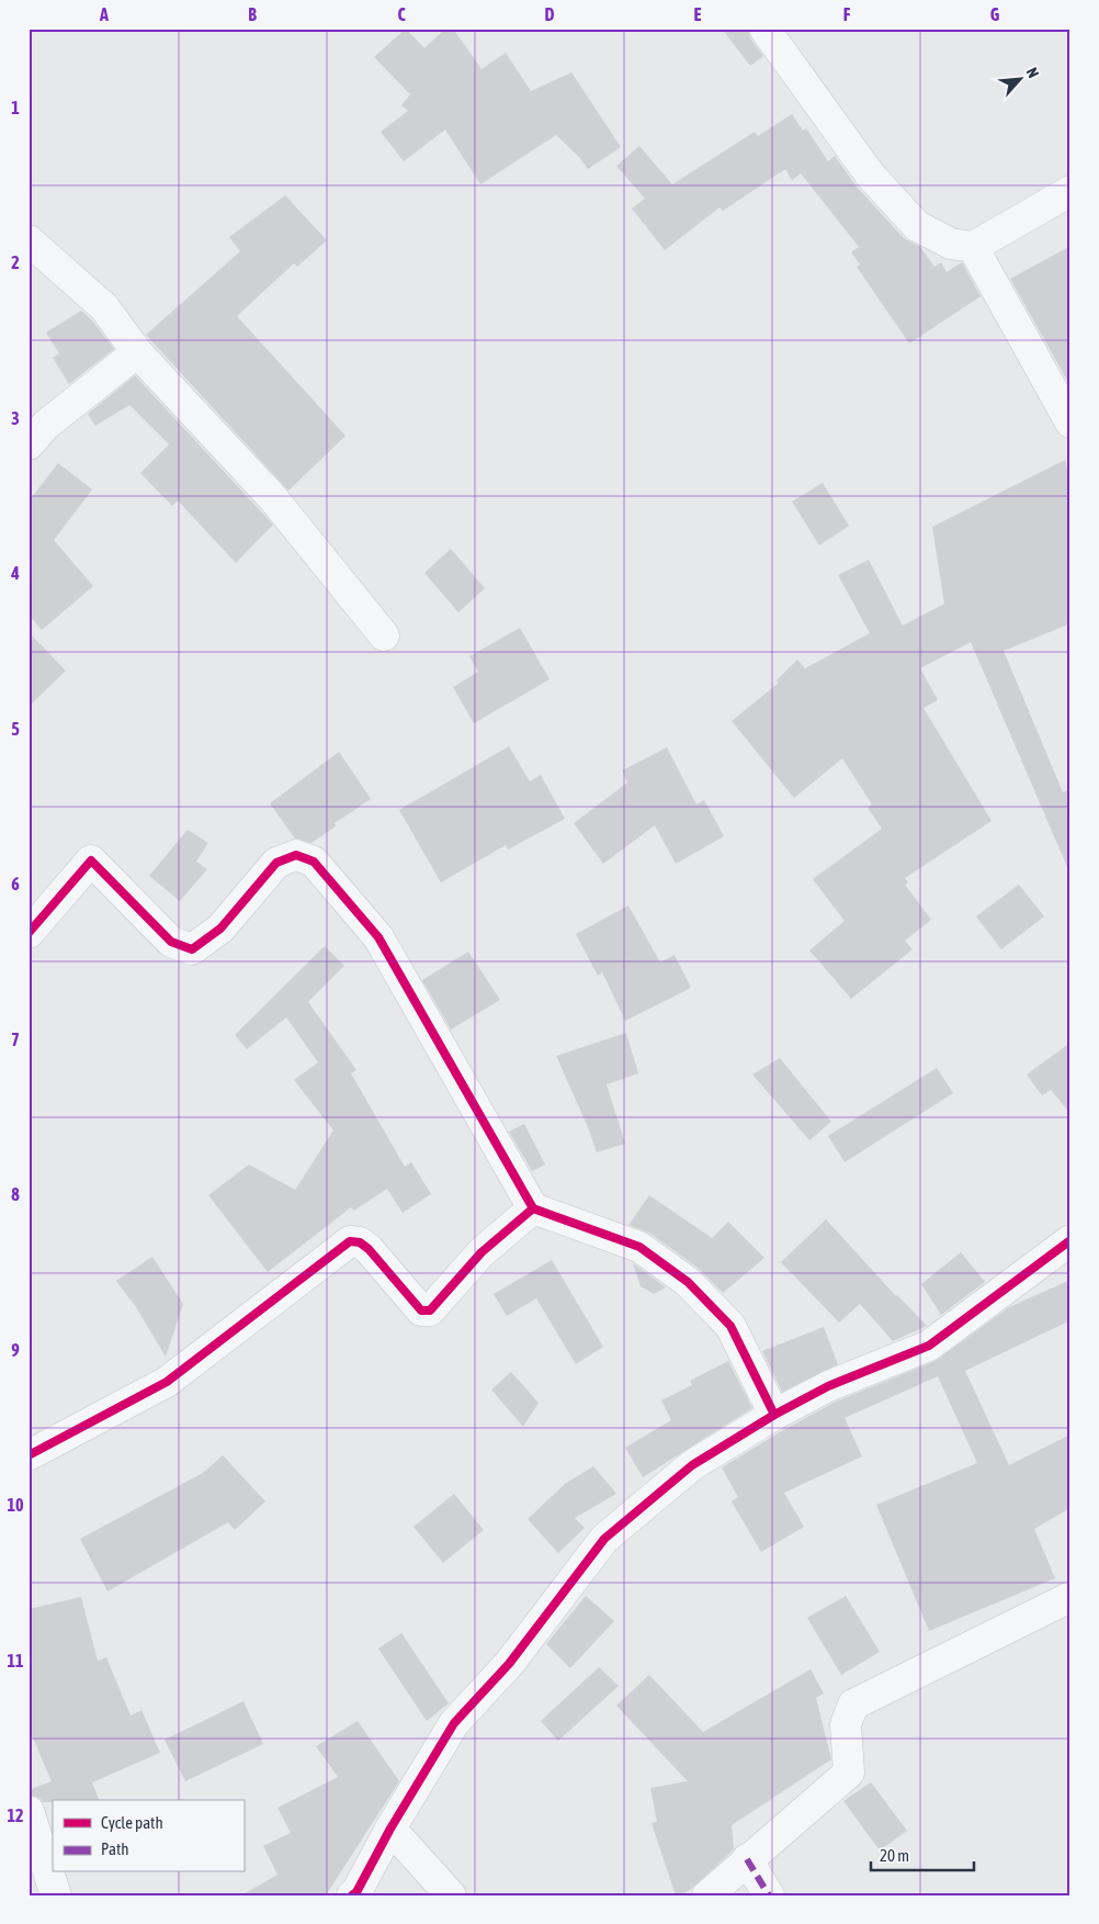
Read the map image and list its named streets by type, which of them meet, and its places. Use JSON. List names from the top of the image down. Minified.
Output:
{"legend":["Cycle path","Path"],"scale_bar":"20 m","north":"top right","grid":{"columns":["A","B","C","D","E","F","G"],"rows":["1","2","3","4","5","6","7","8","9","10","11","12"]}}
